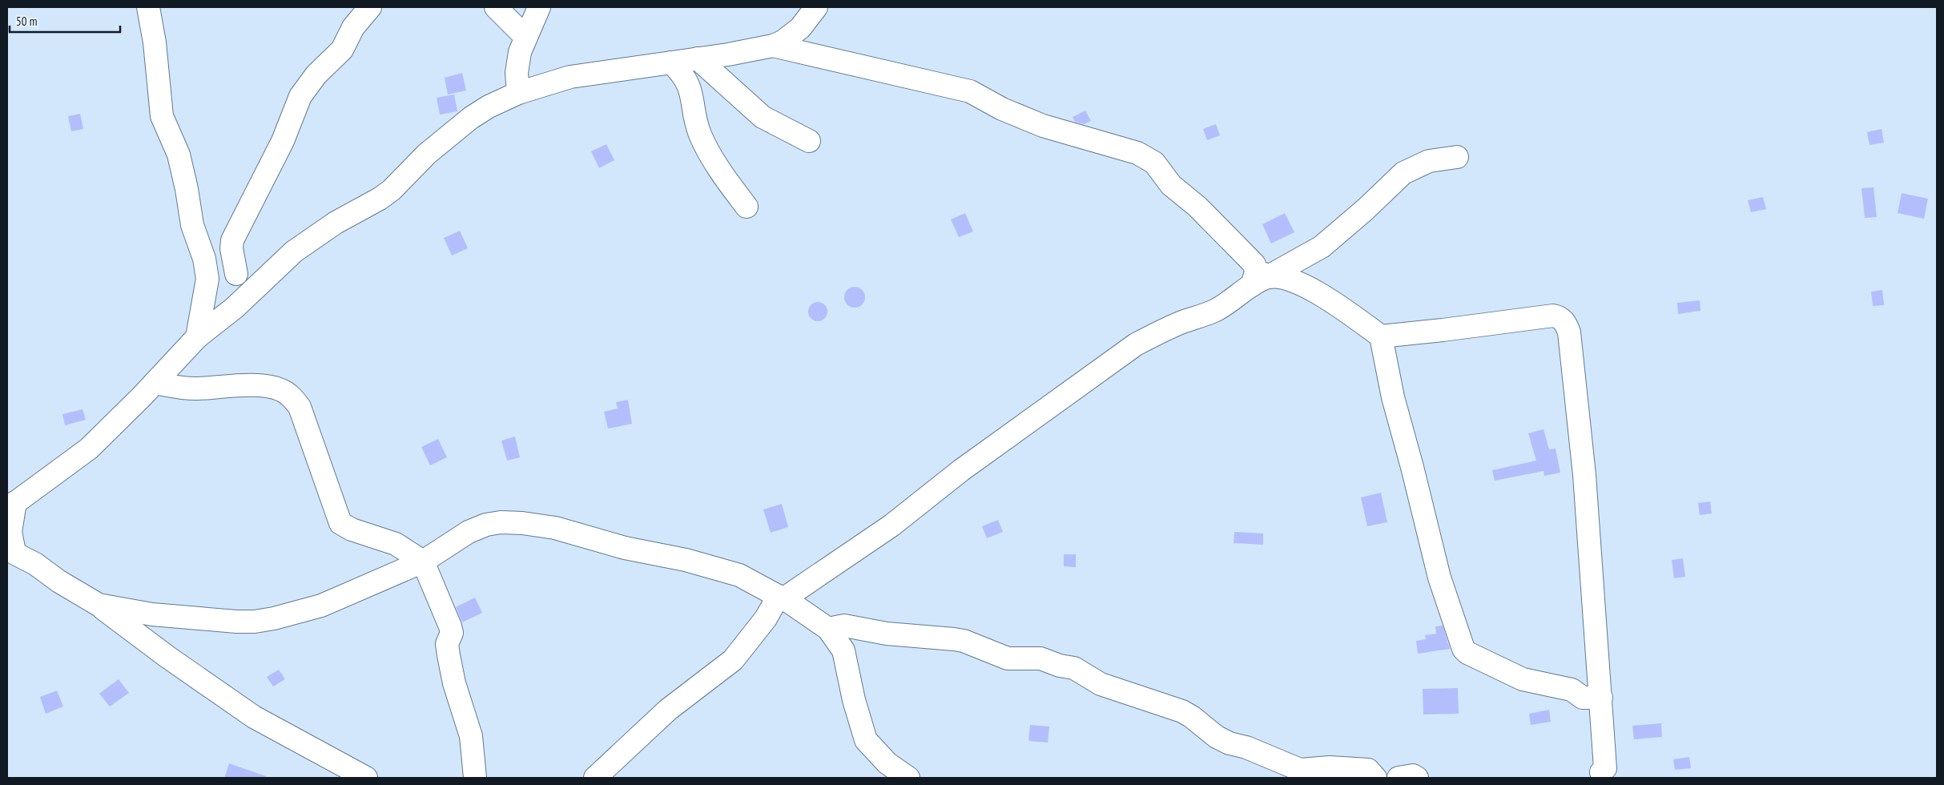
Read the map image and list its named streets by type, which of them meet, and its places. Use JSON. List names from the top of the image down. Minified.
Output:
{"scale_bar":"50 m"}
